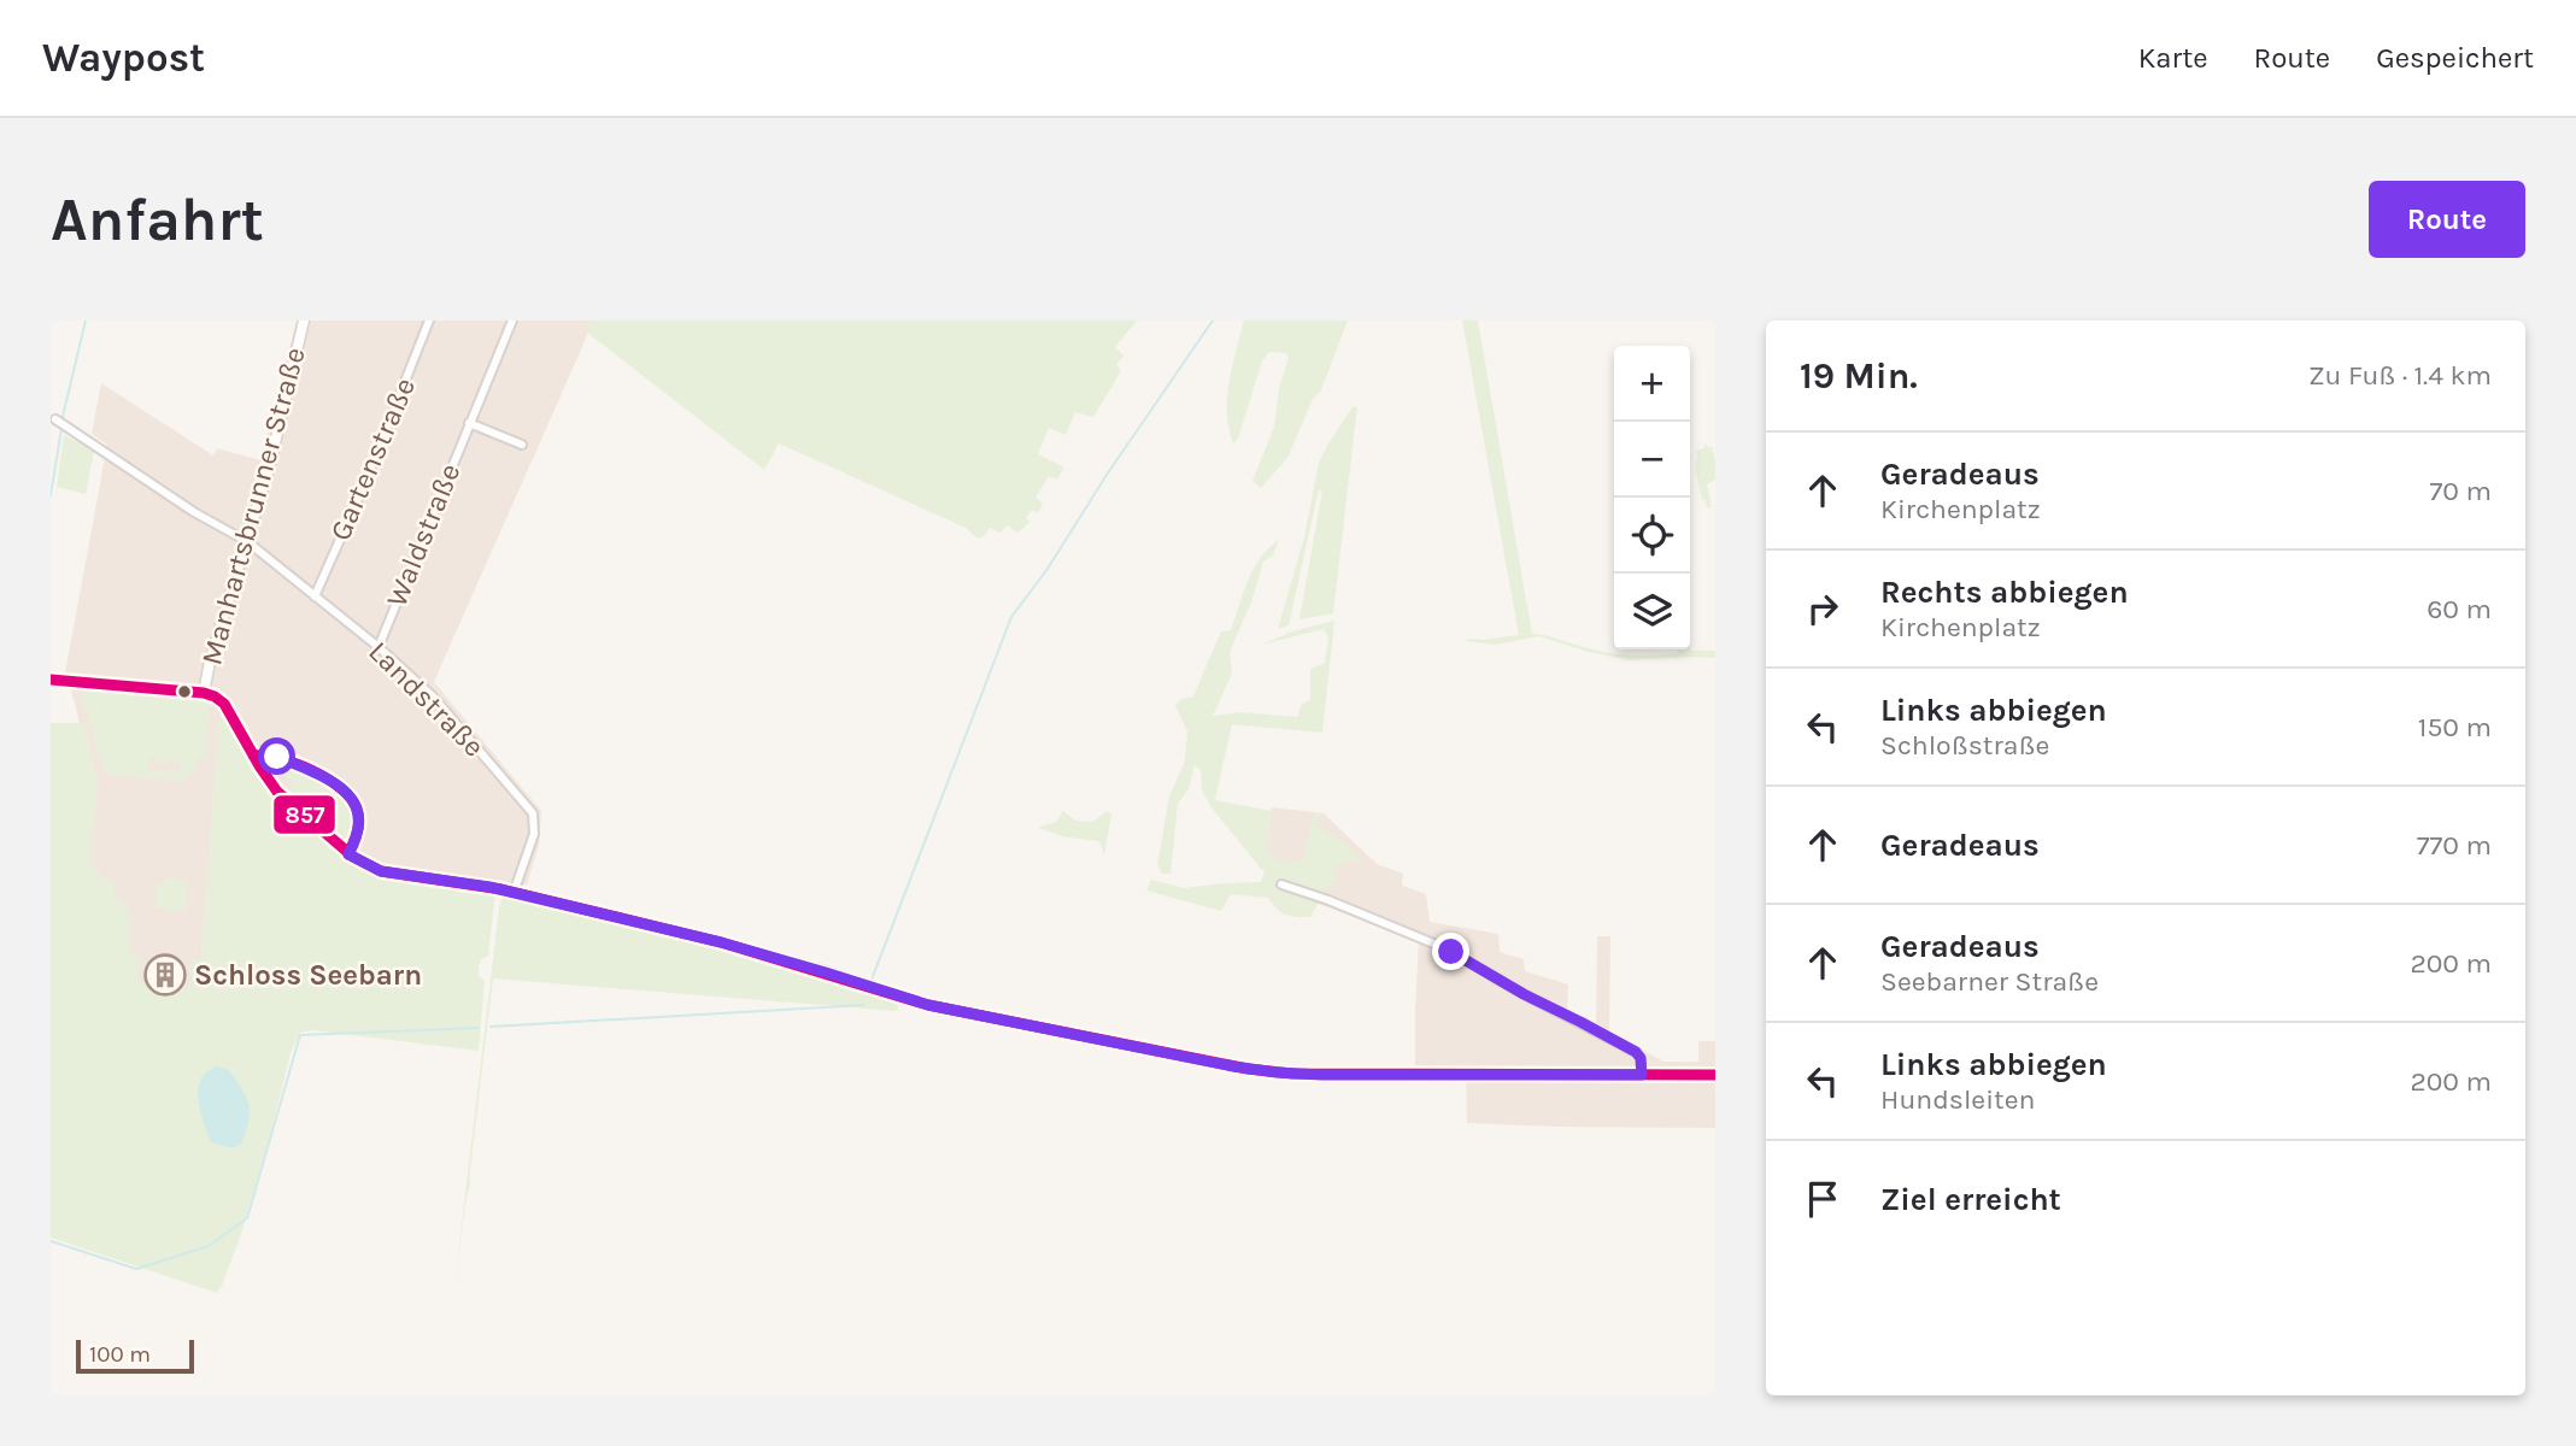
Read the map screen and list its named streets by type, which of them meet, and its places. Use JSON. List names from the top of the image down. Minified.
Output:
{"streets":{"street":["Gartenstraße","Manhartsbrunner Straße","Waldstraße","Landstraße"]},"crossings":[["Gartenstraße","Landstraße"],["Manhartsbrunner Straße","Landstraße"],["Waldstraße","Landstraße"]],"places":{"building":["Schloss Seebarn"]},"lines":["transit line 857"],"scale_bar":"100 m","page":{"header":"Waypost","nav":["Karte","Route","Gespeichert"],"buttons":"Route","title":"Anfahrt","heading":["19 Min.","Zu Fuß · 1.4 km"],"map_buttons":["+","−"],"list":[["Geradeaus","Kirchenplatz","70 m"],["Rechts abbiegen","Kirchenplatz","60 m"],["Links abbiegen","Schloßstraße","150 m"],["Geradeaus","770 m"],["Geradeaus","Seebarner Straße","200 m"],["Links abbiegen","Hundsleiten","200 m"],"Ziel erreicht"],"scale":"100 m"}}
